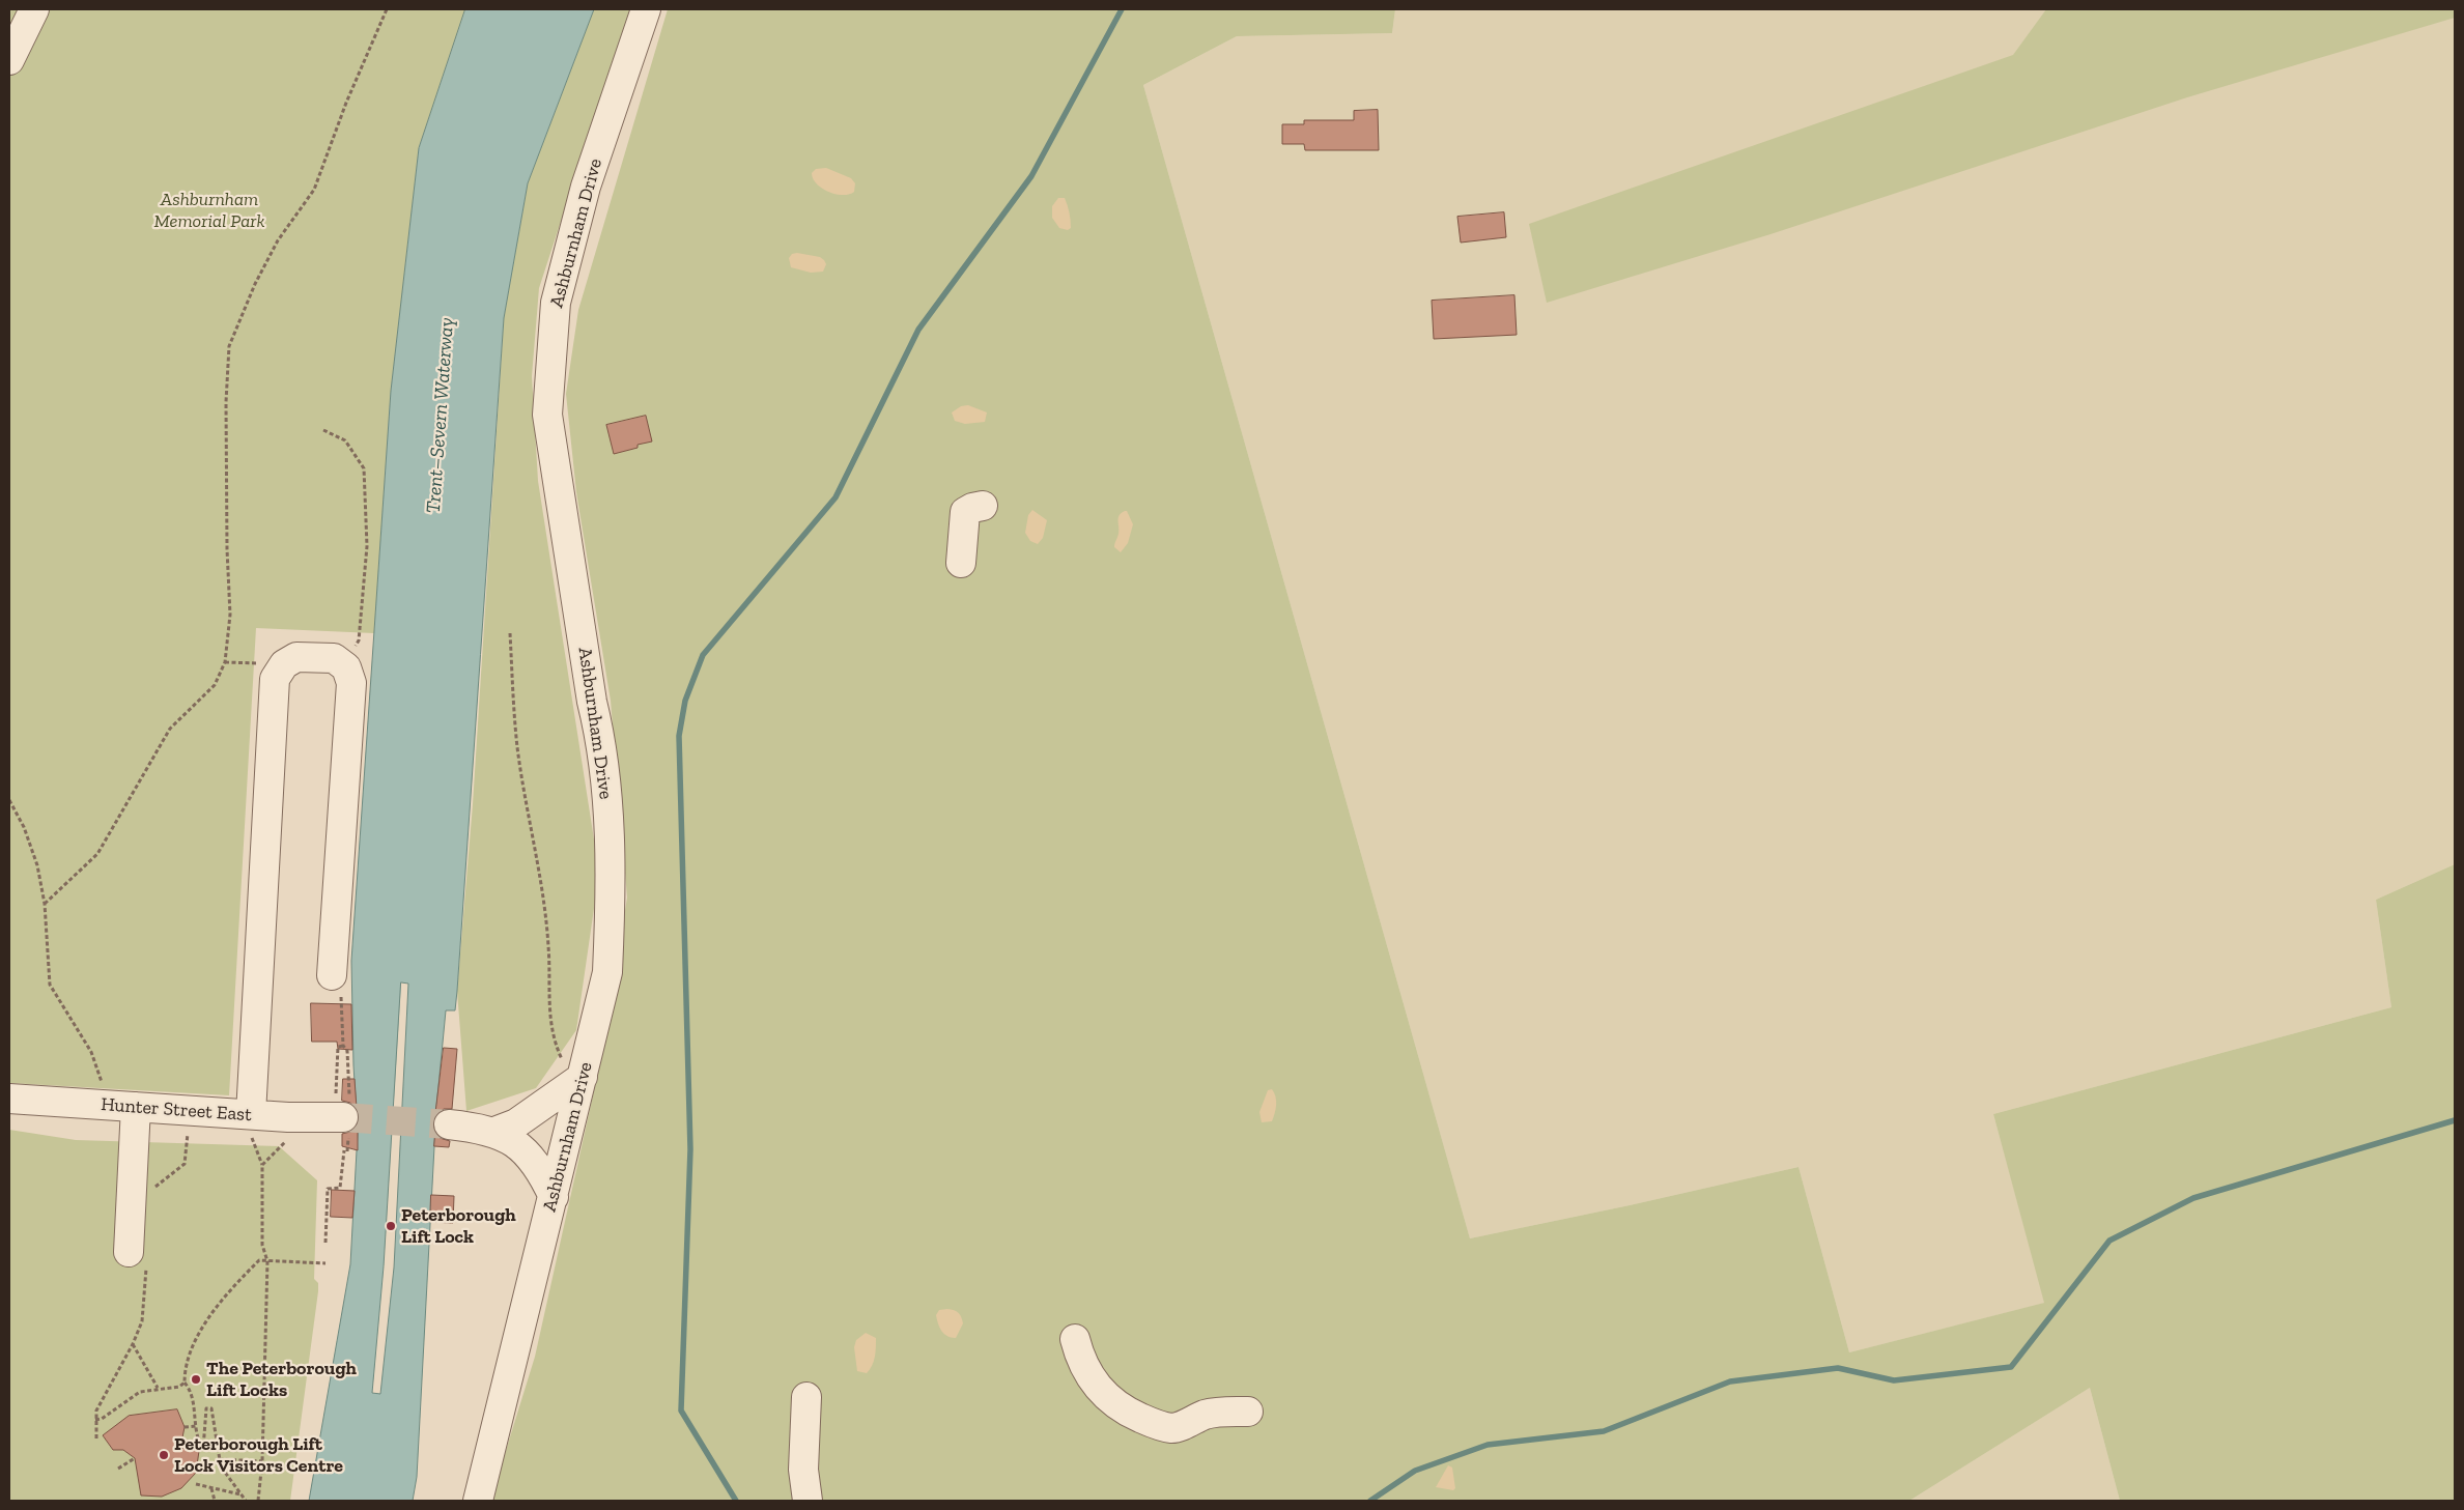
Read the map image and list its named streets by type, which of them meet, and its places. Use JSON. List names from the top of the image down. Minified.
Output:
{"streets":{"street":["Ashburnham Drive","Hunter Street East"]},"water":["Trent–Severn Waterway"],"parks":["Ashburnham Memorial Park"],"places":["Peterborough Lift Lock","The Peterborough Lift Locks","Peterborough Lift Lock Visitors Centre"]}
